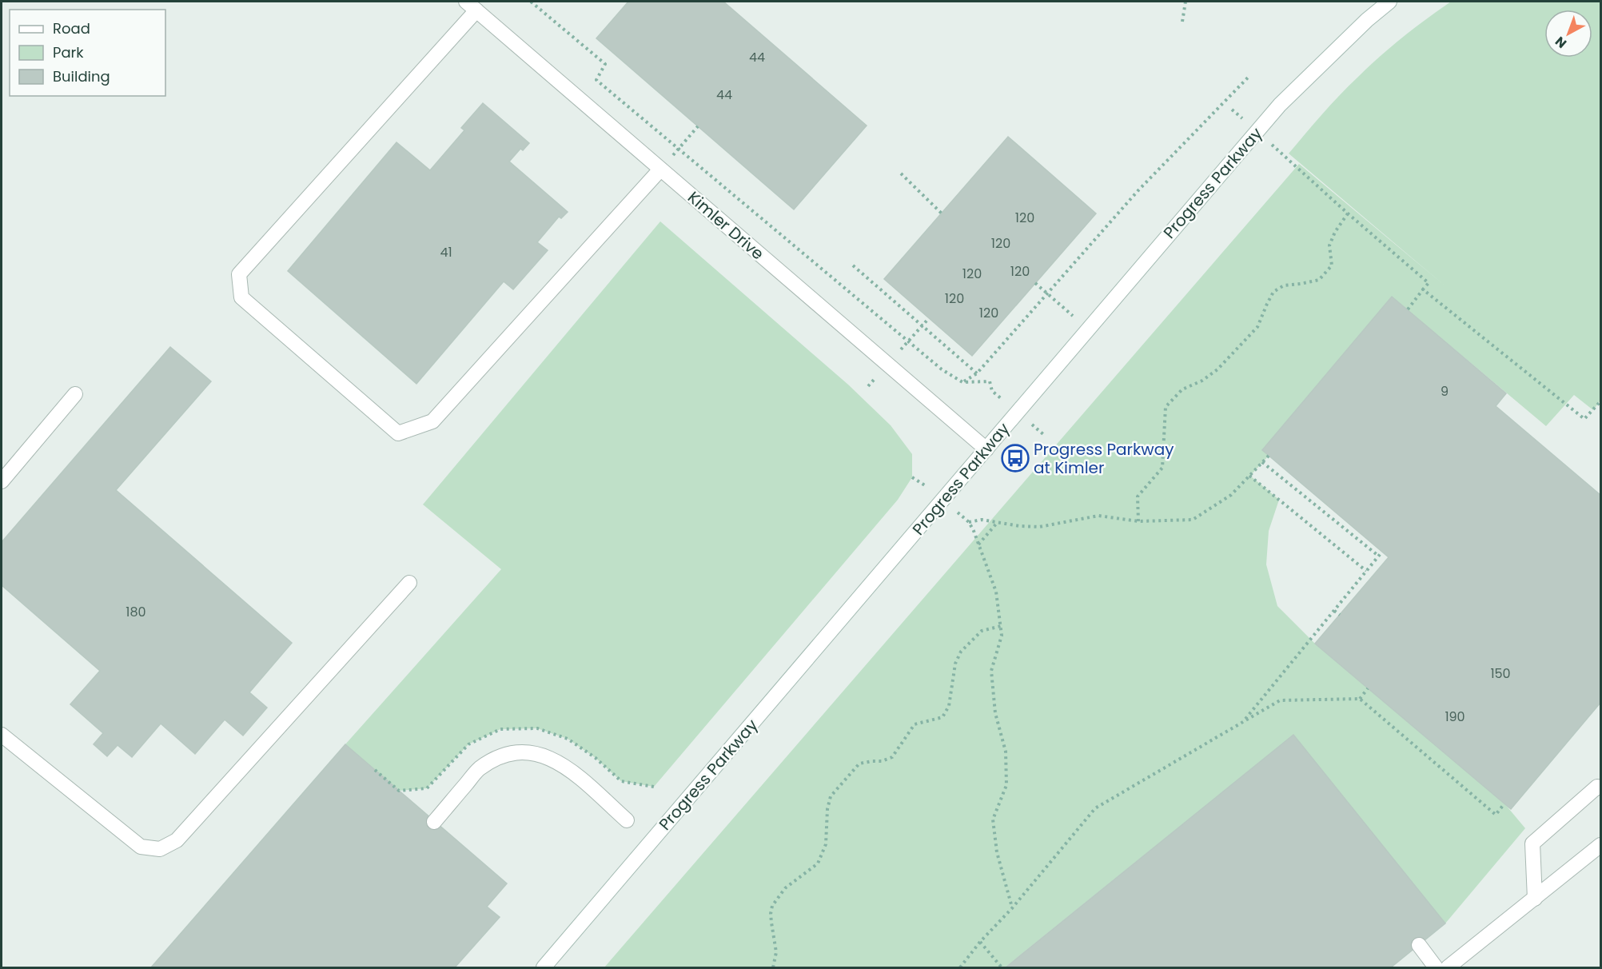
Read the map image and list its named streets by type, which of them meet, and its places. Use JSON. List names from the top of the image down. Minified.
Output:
{"streets":{"street":["Progress Parkway","Kimler Drive"]},"crossings":[["Progress Parkway","Kimler Drive"]],"places":{"bus stop":["Progress Parkway at Kimler"]},"house_numbers":["44","44","120","120","41","120","120","120","120","9","180","150","190"],"legend":["Road","Park","Building"],"north":"bottom left"}
